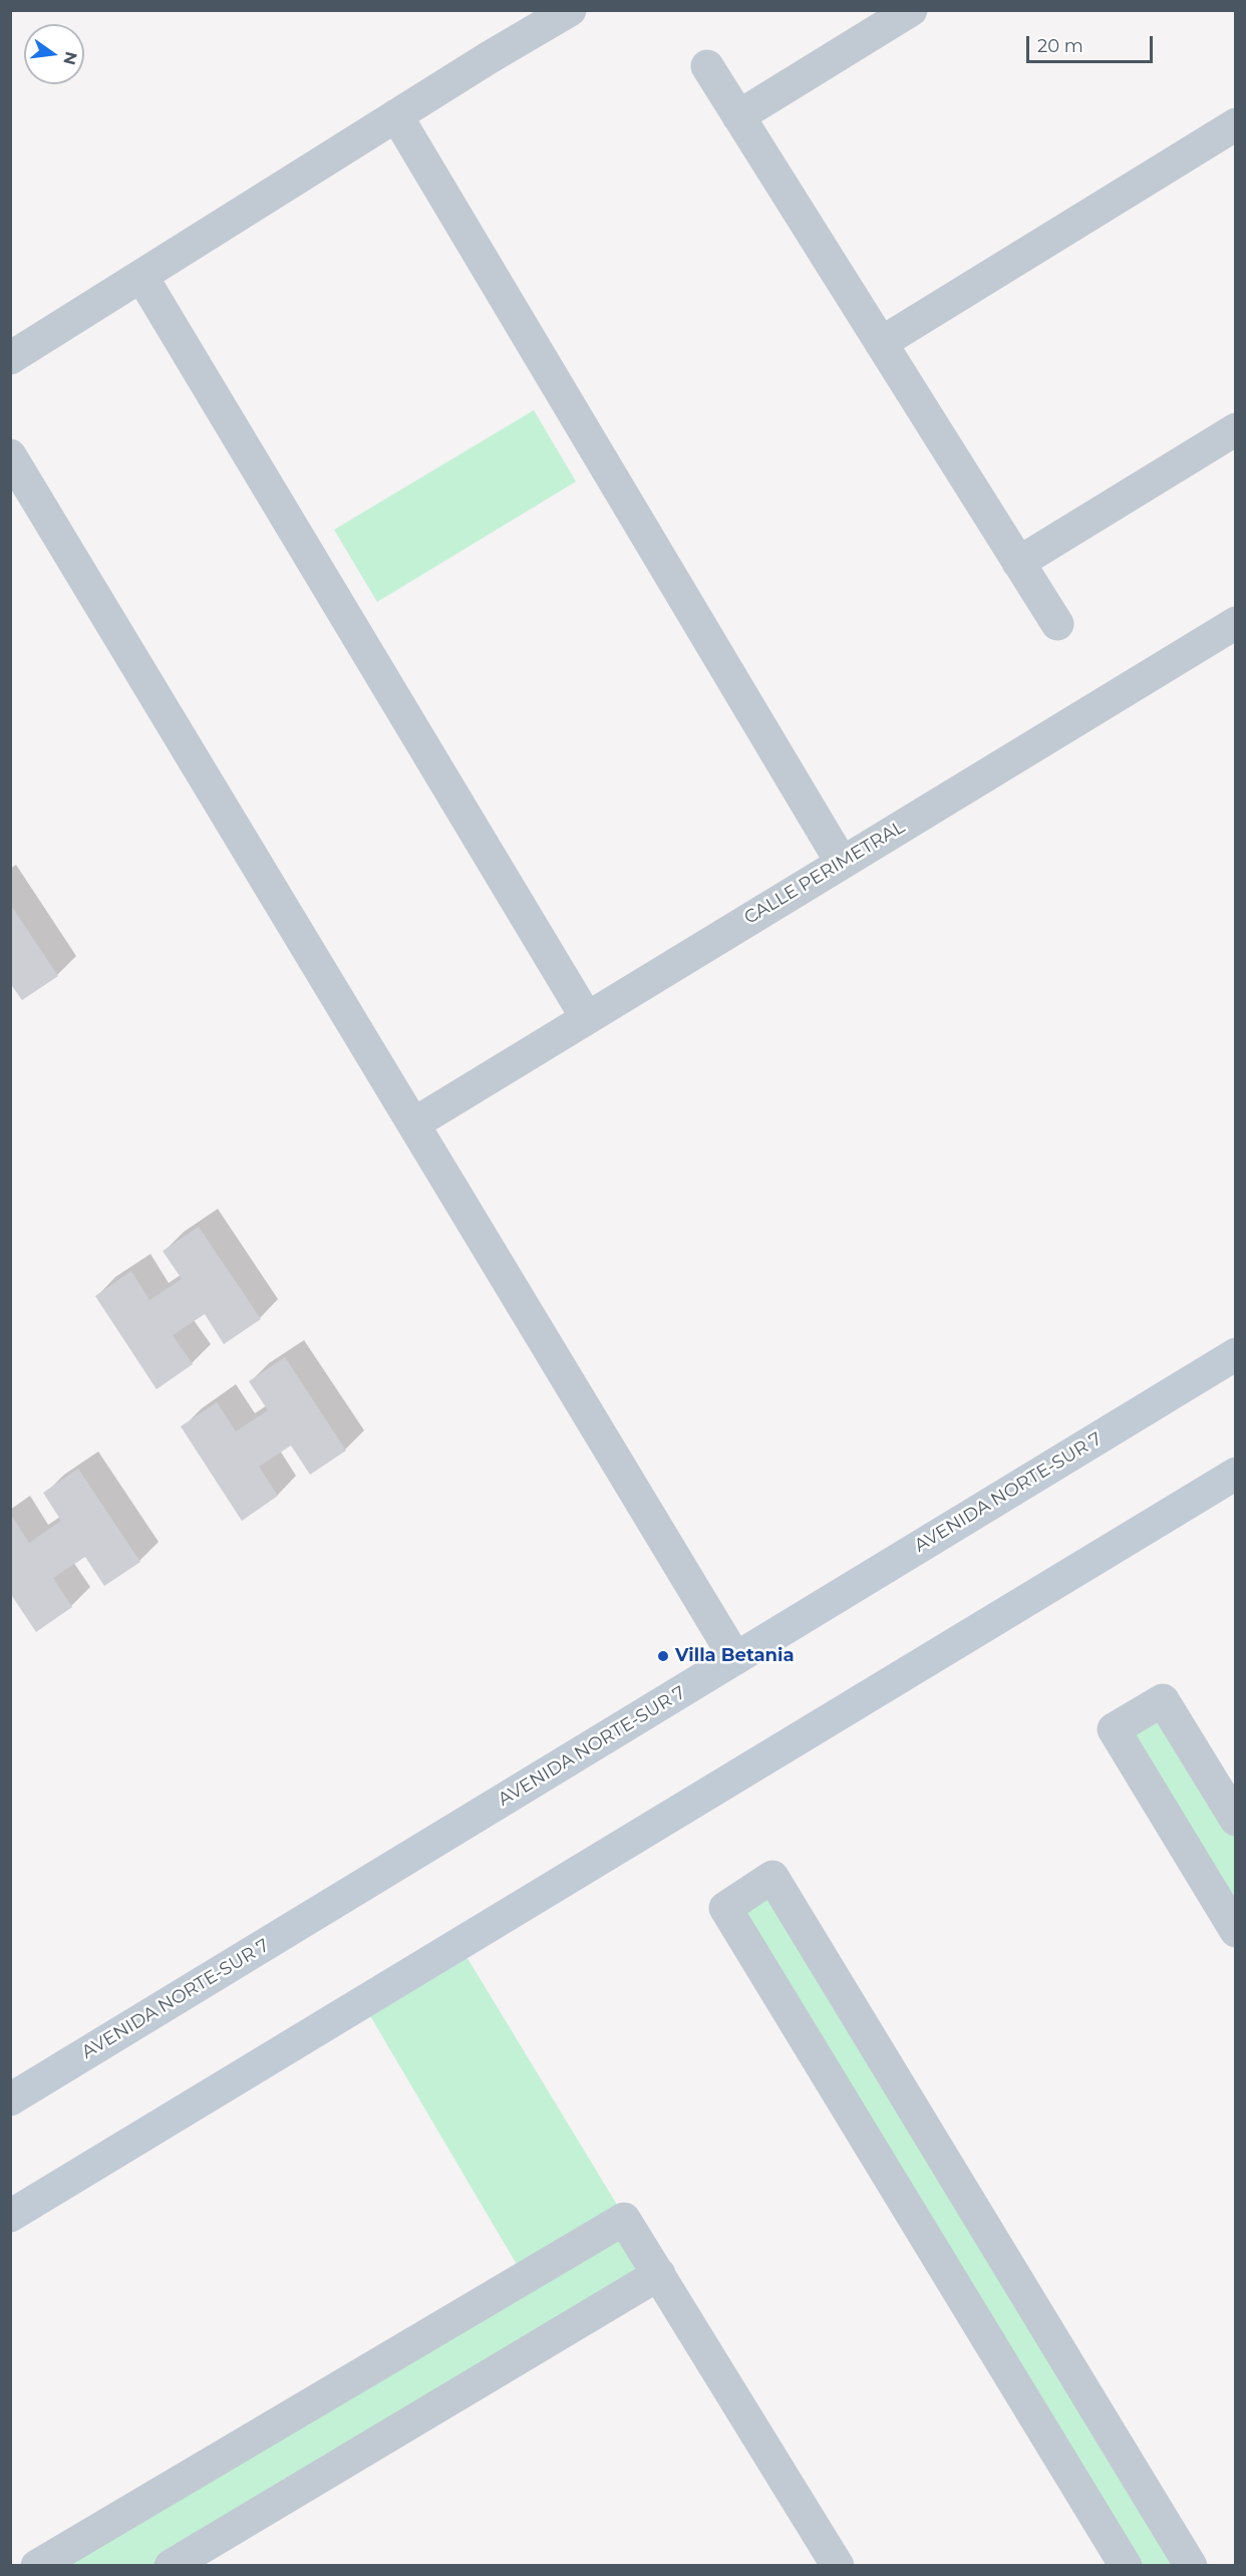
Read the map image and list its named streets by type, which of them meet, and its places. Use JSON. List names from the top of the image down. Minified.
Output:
{"streets":{"main road":["AVENIDA NORTE-SUR 7"],"street":["CALLE PERIMETRAL"]},"places":["Villa Betania"],"scale_bar":"20 m","north":"right"}
